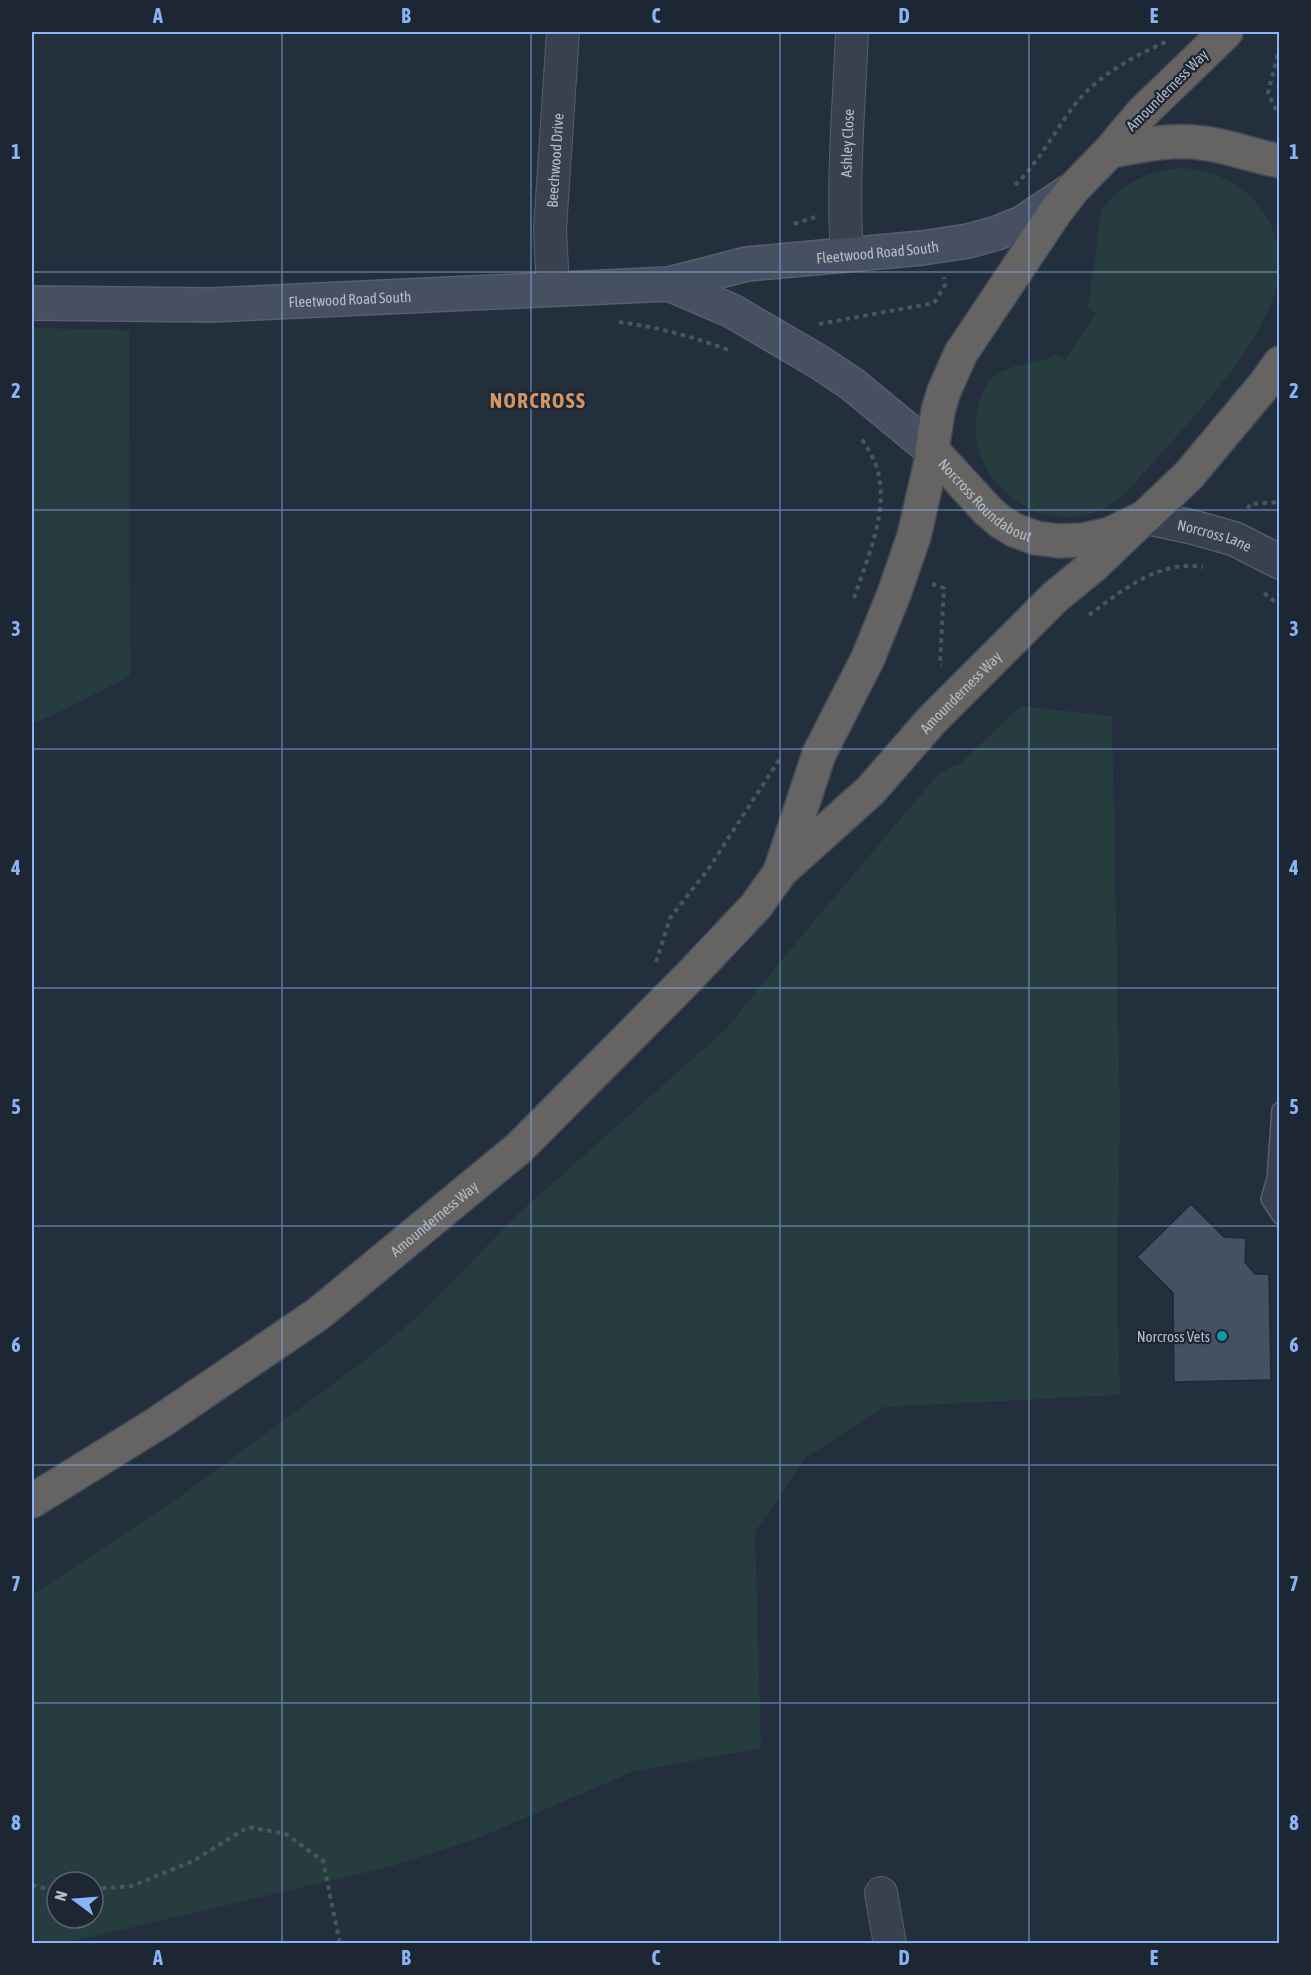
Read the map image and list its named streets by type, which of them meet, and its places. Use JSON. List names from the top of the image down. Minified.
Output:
{"streets":{"highway":["Amounderness Way","Norcross Roundabout"],"main road":["Fleetwood Road South"],"street":["Ashley Close","Beechwood Drive","Norcross Lane"]},"crossings":[["Amounderness Way","Fleetwood Road South"],["Amounderness Way","Norcross Roundabout"],["Amounderness Way","Norcross Lane"],["Ashley Close","Fleetwood Road South"],["Beechwood Drive","Fleetwood Road South"],["Fleetwood Road South","Norcross Roundabout"],["Norcross Roundabout","Norcross Lane"]],"districts":["NORCROSS"],"places":["Norcross Vets"],"north":"left","grid":{"columns":["A","B","C","D","E"],"rows":["1","2","3","4","5","6","7","8"]}}
